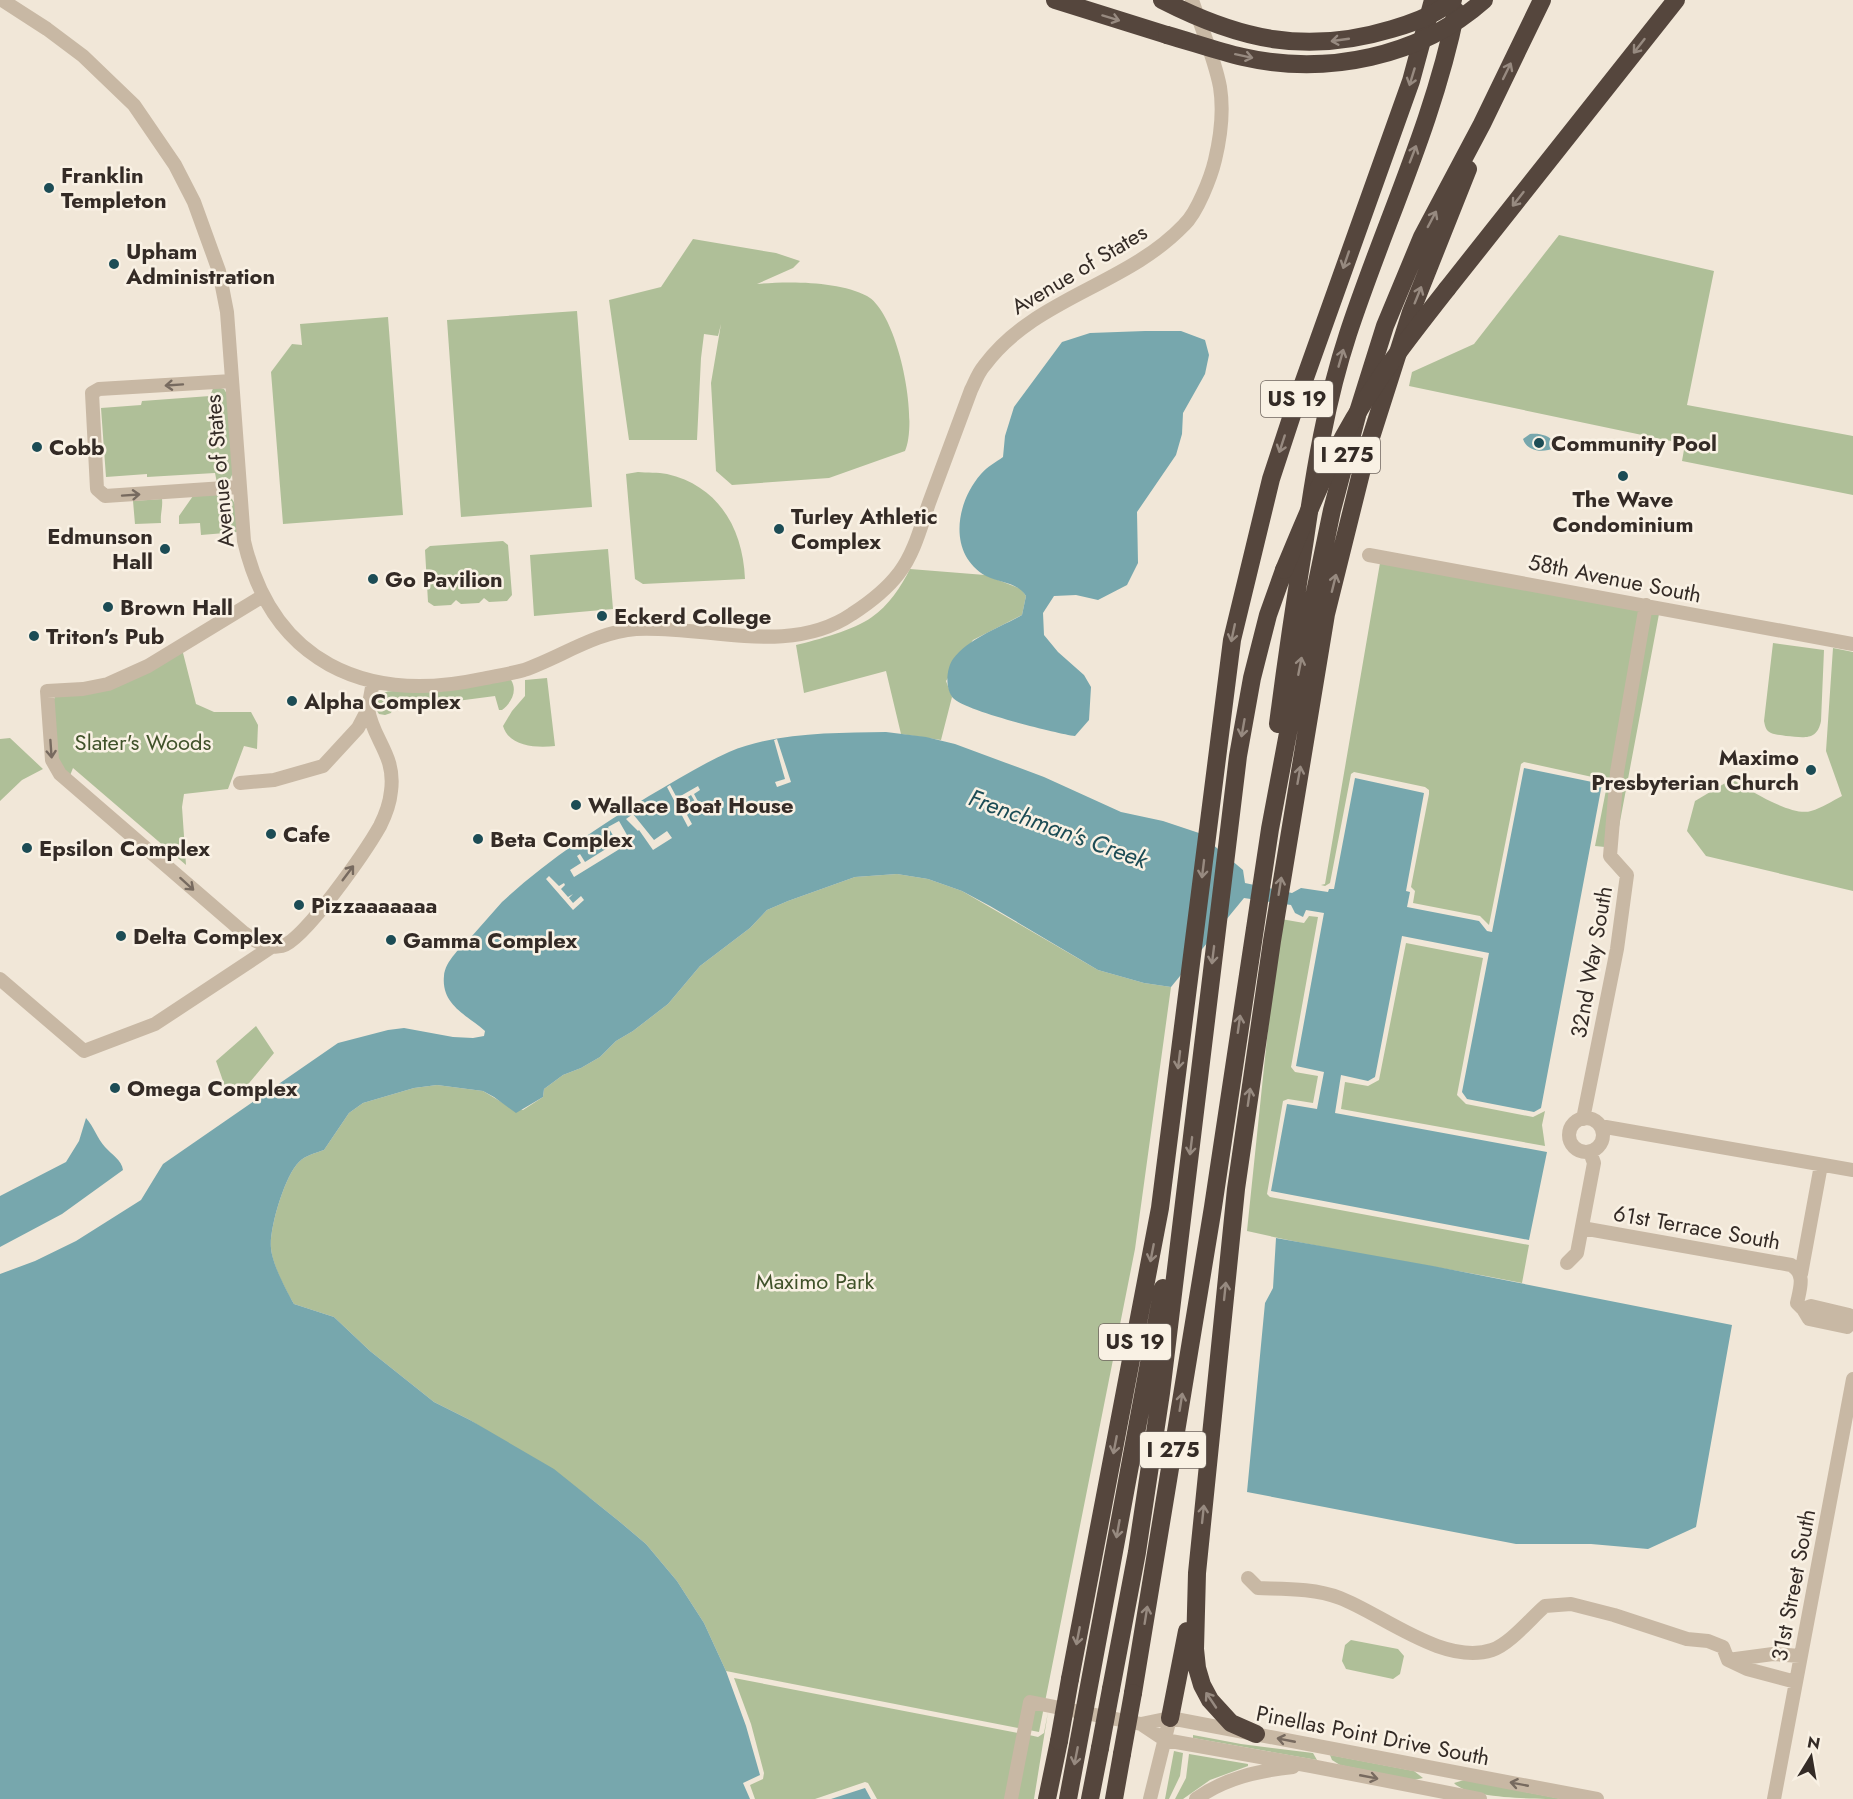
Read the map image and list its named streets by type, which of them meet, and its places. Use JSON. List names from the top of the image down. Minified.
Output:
{"streets":{"highway":["US 19","I 275"],"street":["Avenue of States","58th Avenue South","32nd Way South","61st Terrace South","31st Street South","Pinellas Point Drive South"]},"crossings":[["US 19","I 275"],["58th Avenue South","32nd Way South"]],"water":["Frenchman's Creek"],"parks":["Slater's Woods","Maximo Park"],"places":["Franklin Templeton","Upham Administration","Community Pool","Cobb","The Wave Condominium","Turley Athletic Complex","Edmunson Hall","Go Pavilion","Brown Hall","Eckerd College","Triton's Pub","Alpha Complex","Maximo Presbyterian Church","Wallace Boat House","Cafe","Beta Complex","Epsilon Complex","Pizzaaaaaaa","Delta Complex","Gamma Complex","Omega Complex"],"north":"top"}
